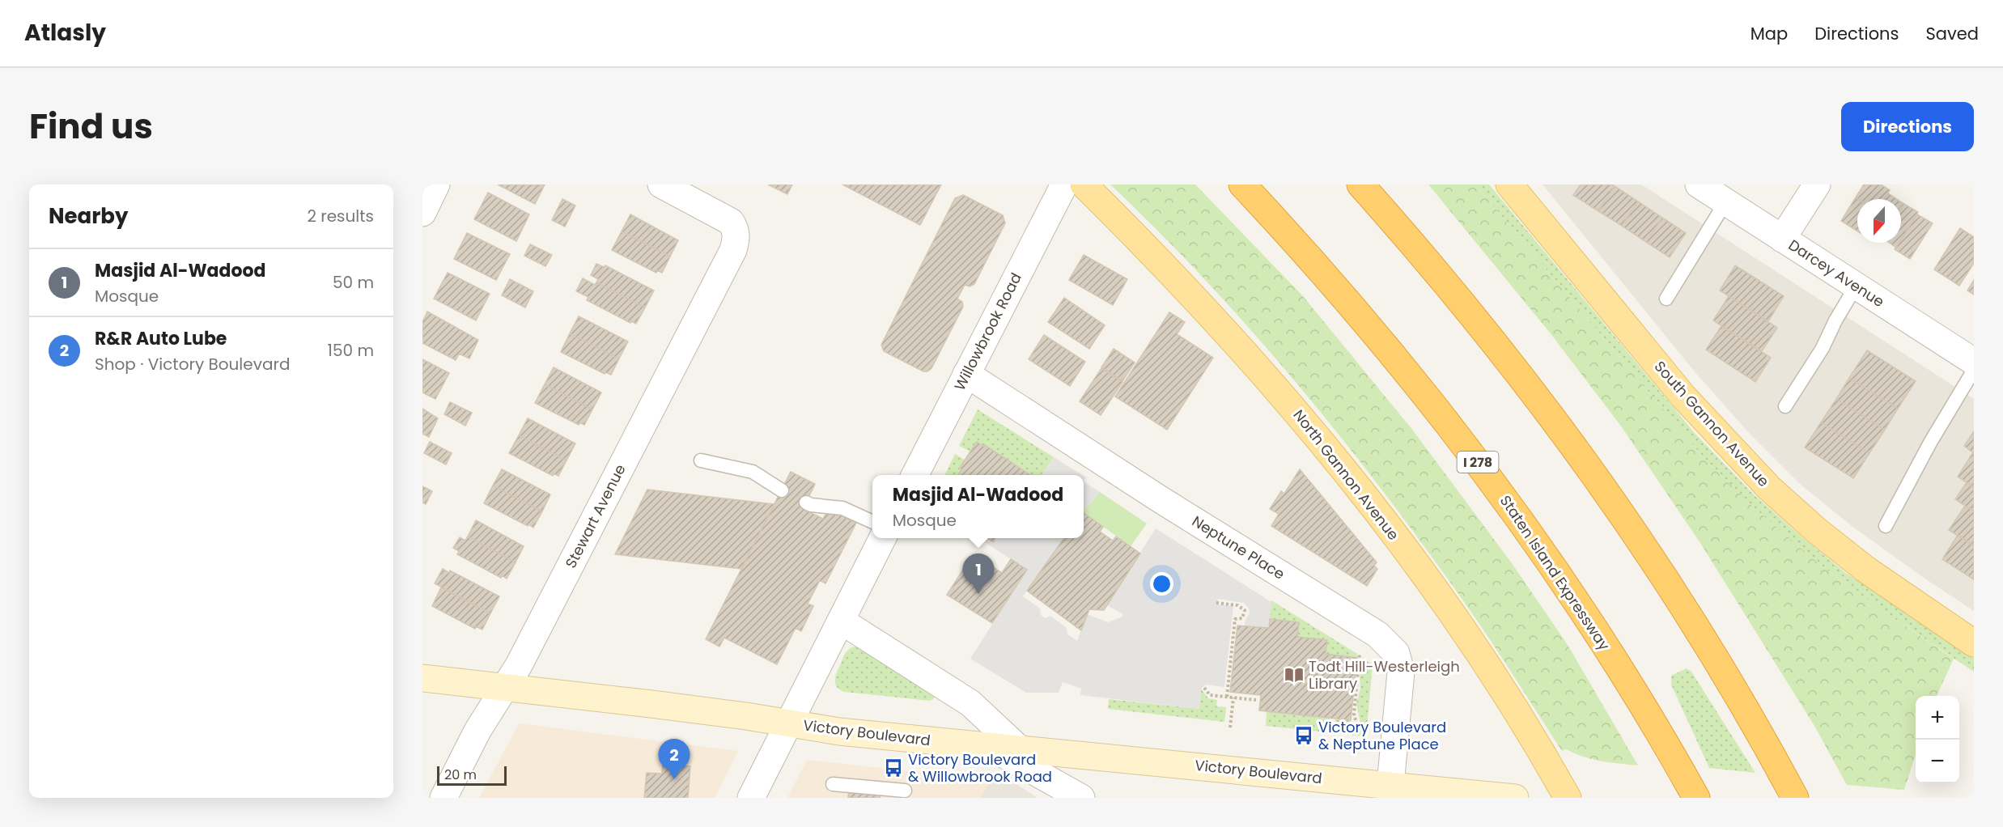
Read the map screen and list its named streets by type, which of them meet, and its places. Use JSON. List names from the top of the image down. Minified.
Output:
{"streets":{"highway":["I 278","Staten Island Expressway"],"main road":["South Gannon Avenue","North Gannon Avenue","Victory Boulevard"],"street":["Darcey Avenue","Willowbrook Road","Stewart Avenue","Neptune Place"]},"crossings":[["Willowbrook Road","Neptune Place"],["Stewart Avenue","Victory Boulevard"],["Neptune Place","Victory Boulevard"]],"places":{"library":["Todt Hill-Westerleigh Library"],"bus stop":["Victory Boulevard & Neptune Place","Victory Boulevard & Willowbrook Road"]},"scale_bar":"20 m","north":"bottom","page":{"header":"Atlasly","nav":["Map","Directions","Saved"],"title":"Find us","buttons":"Directions","heading":["Nearby","2 results"],"list":[{"mark":"1","name":"Masjid Al-Wadood","note":"Mosque","value":"50 m"},{"mark":"2","name":"R&R Auto Lube","note":"Shop · Victory Boulevard","value":"150 m"}],"popup":["Masjid Al-Wadood","Mosque"],"pins":["1","2"],"map_buttons":["+","−"],"scale":"20 m"}}
